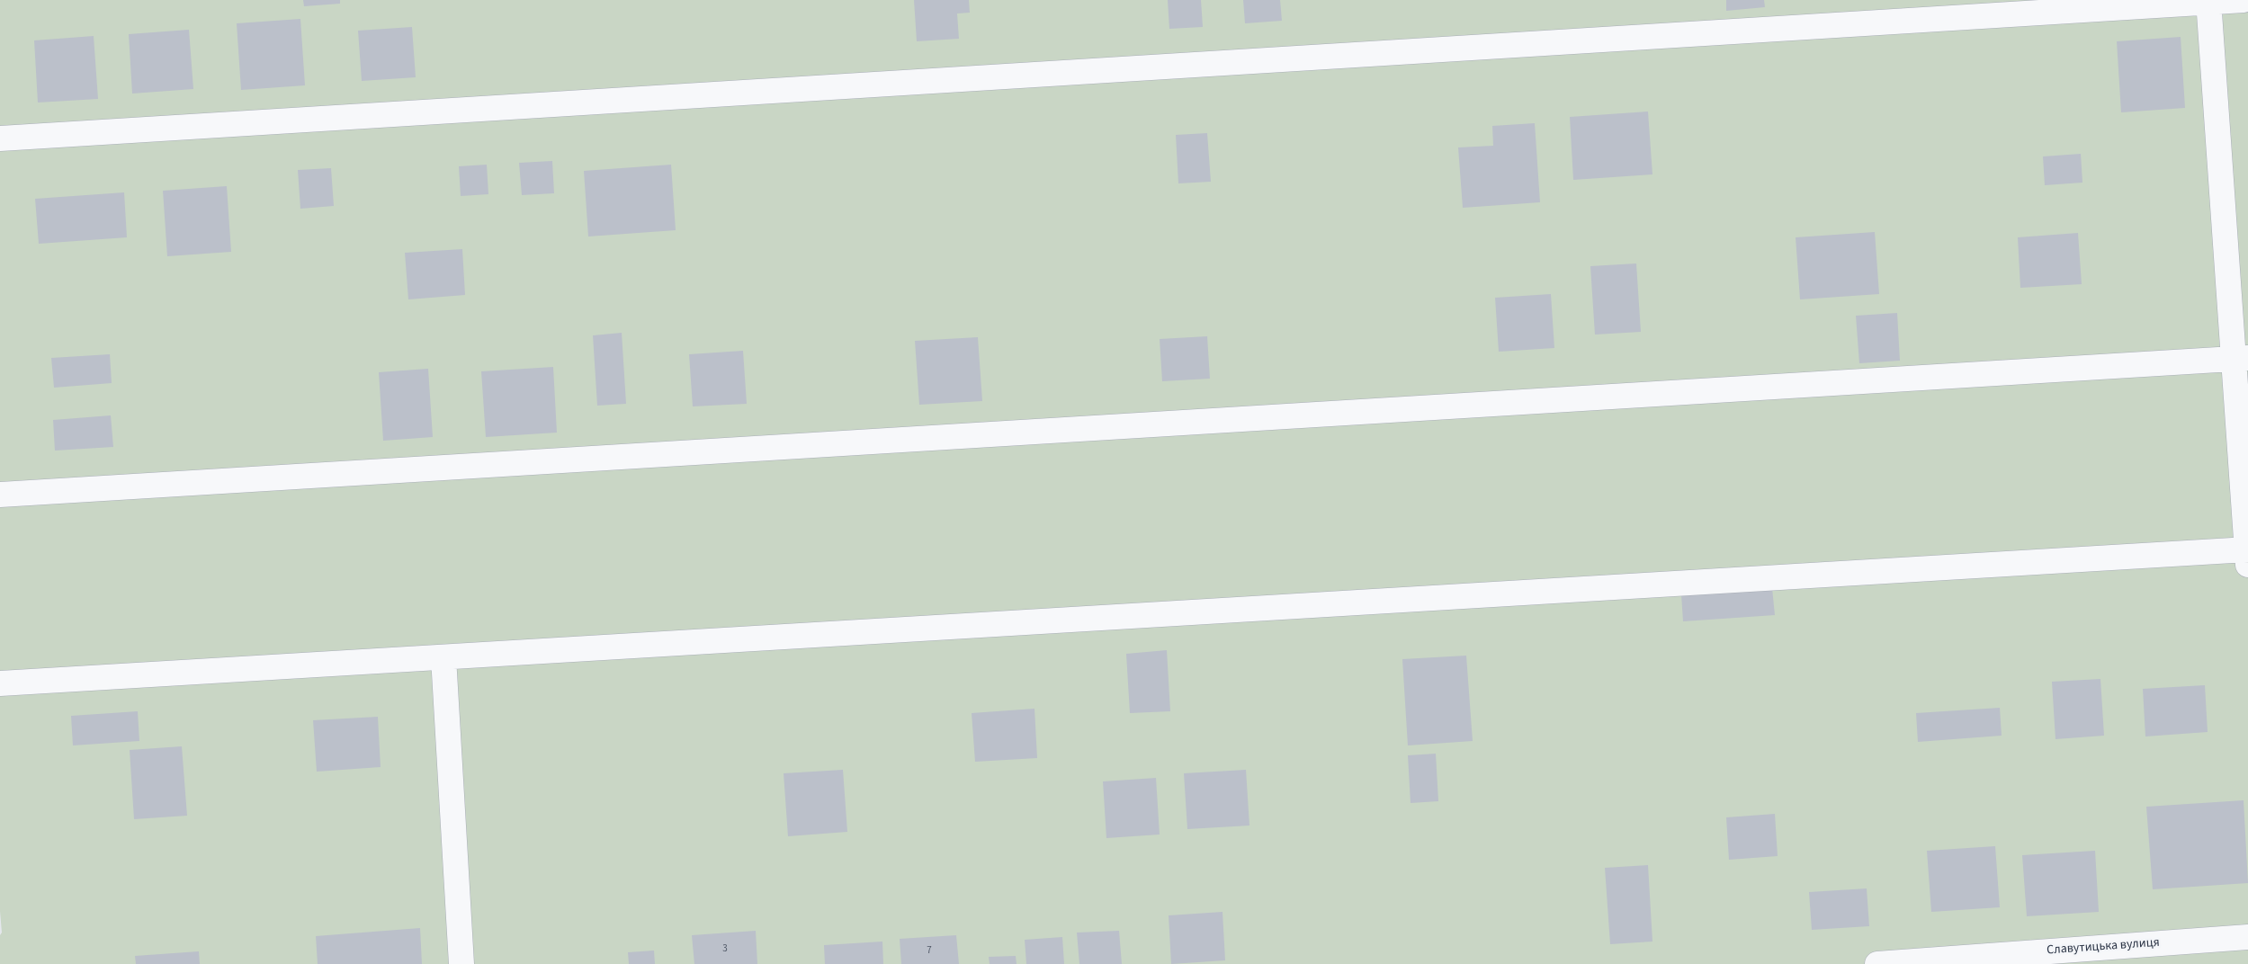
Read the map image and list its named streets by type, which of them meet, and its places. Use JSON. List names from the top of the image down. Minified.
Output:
{"streets":{"street":["Славутицька вулиця"]},"house_numbers":["3","7"]}
